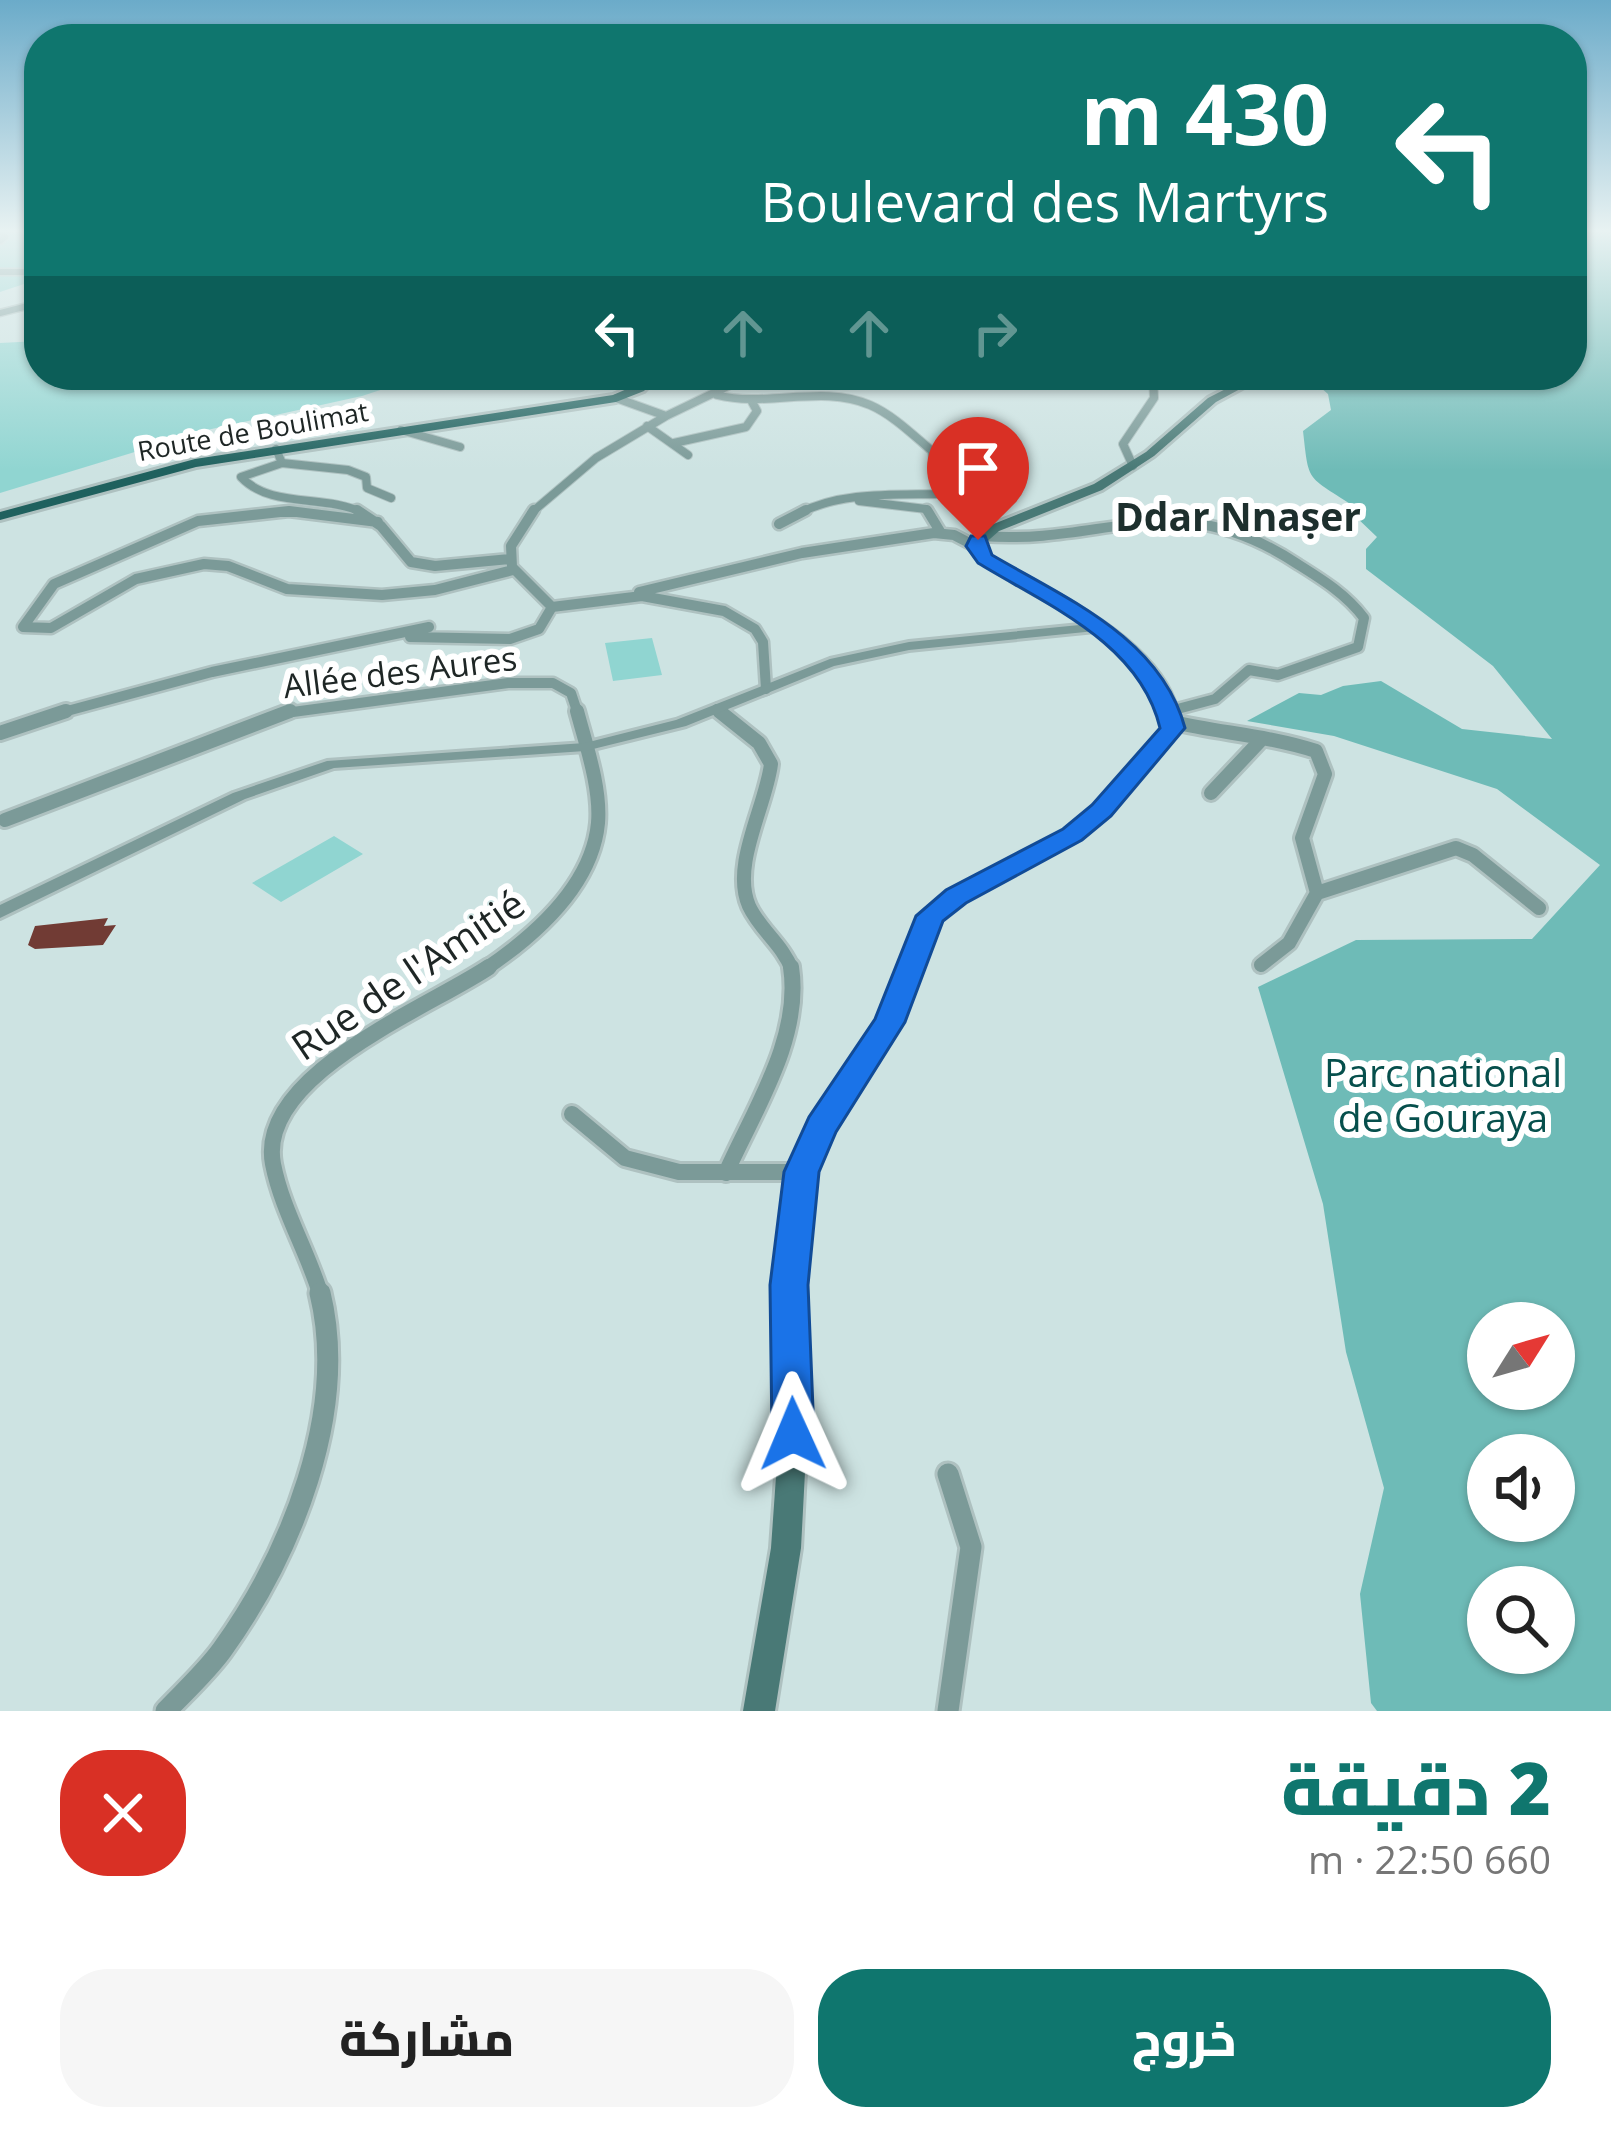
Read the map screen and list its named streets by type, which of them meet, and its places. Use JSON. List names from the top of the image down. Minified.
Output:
{"streets":{"main road":["Route de Boulimat"],"street":["Allée des Aures","Rue de l'Amitié"]},"crossings":[["Allée des Aures","Rue de l'Amitié"]],"districts":["Ddar Nnaṣer"],"parks":["Parc national de Gouraya"],"north":"top right","page":{"turn":["430 m","Boulevard des Martyrs"],"heading":["2 دقيقة","660 m · 22:50"],"buttons":["خروج","مشاركة"]}}
